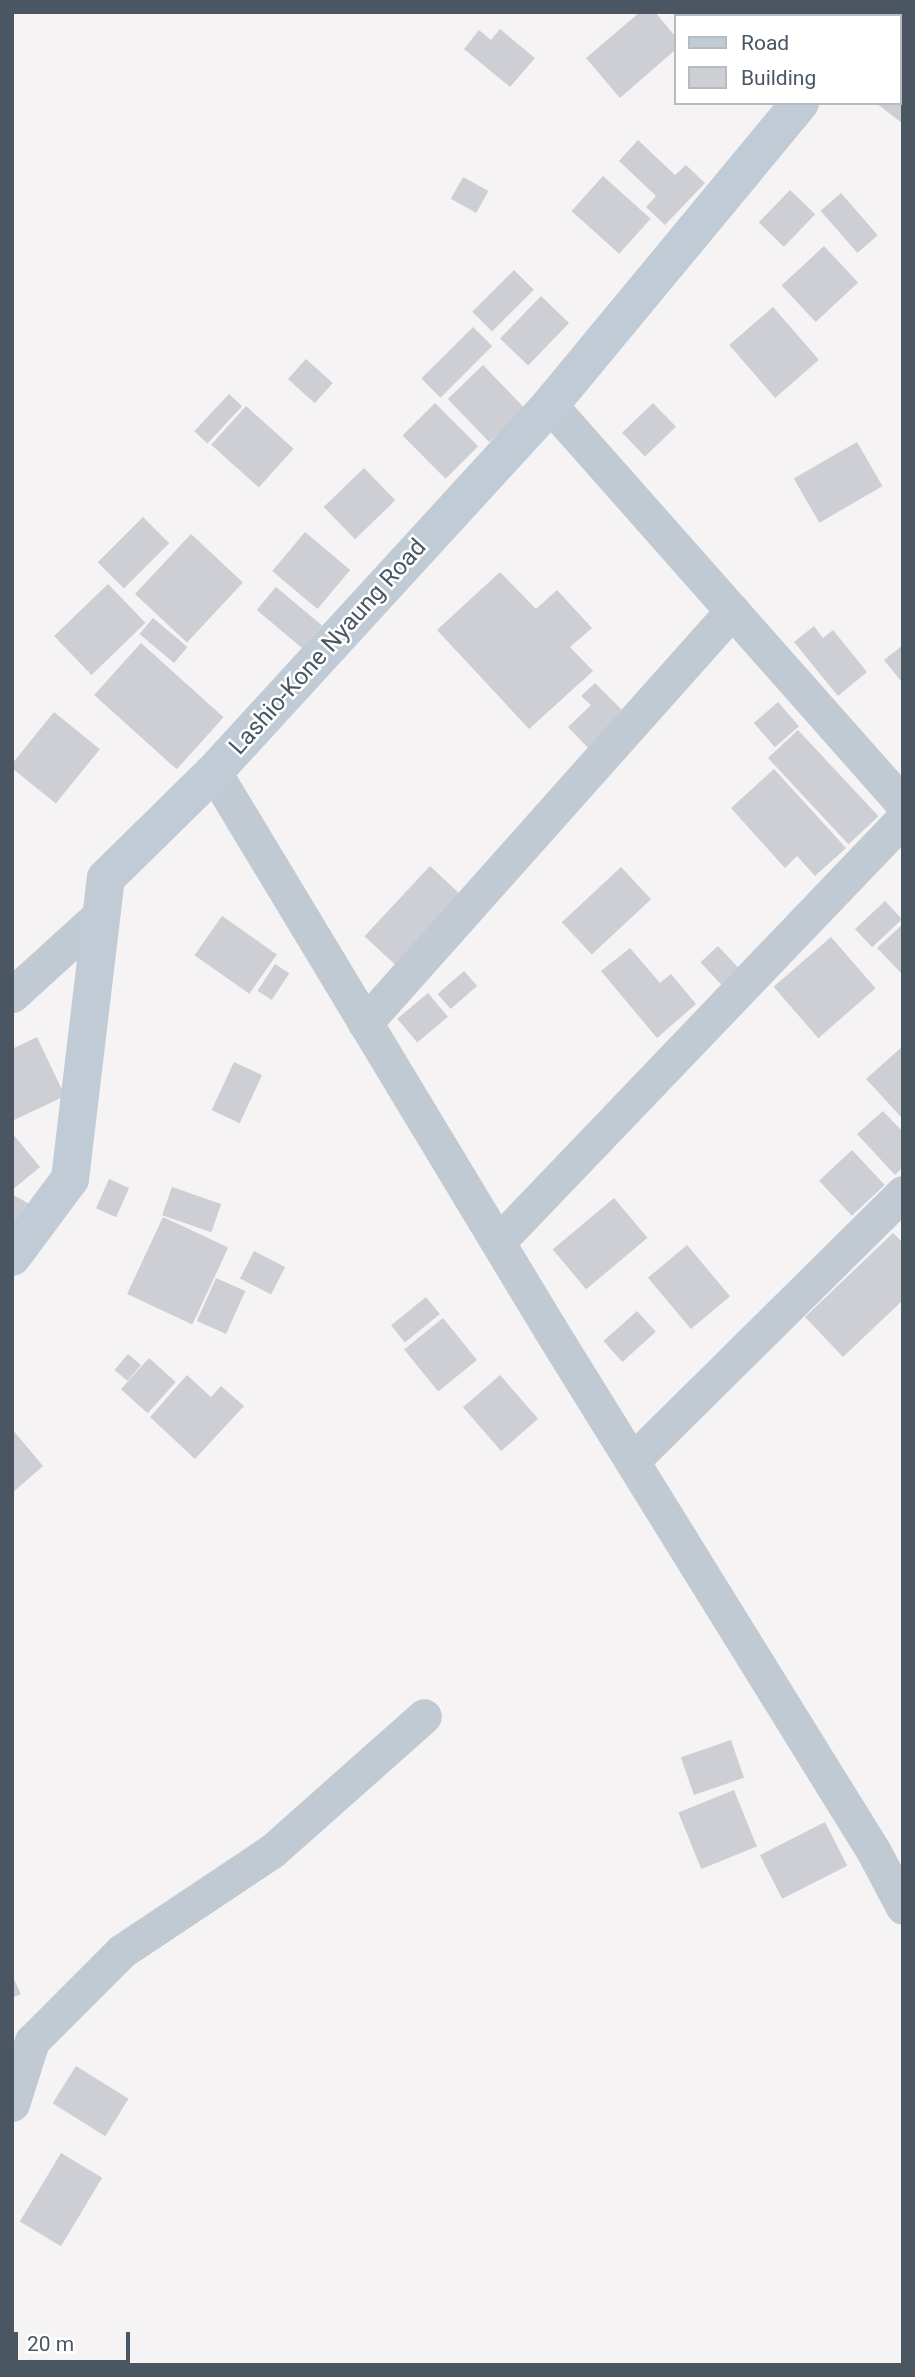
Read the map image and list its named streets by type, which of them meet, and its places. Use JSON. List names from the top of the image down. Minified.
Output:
{"streets":{"main road":["Lashio-Kone Nyaung Road"]},"legend":["Road","Building"],"scale_bar":"20 m"}
